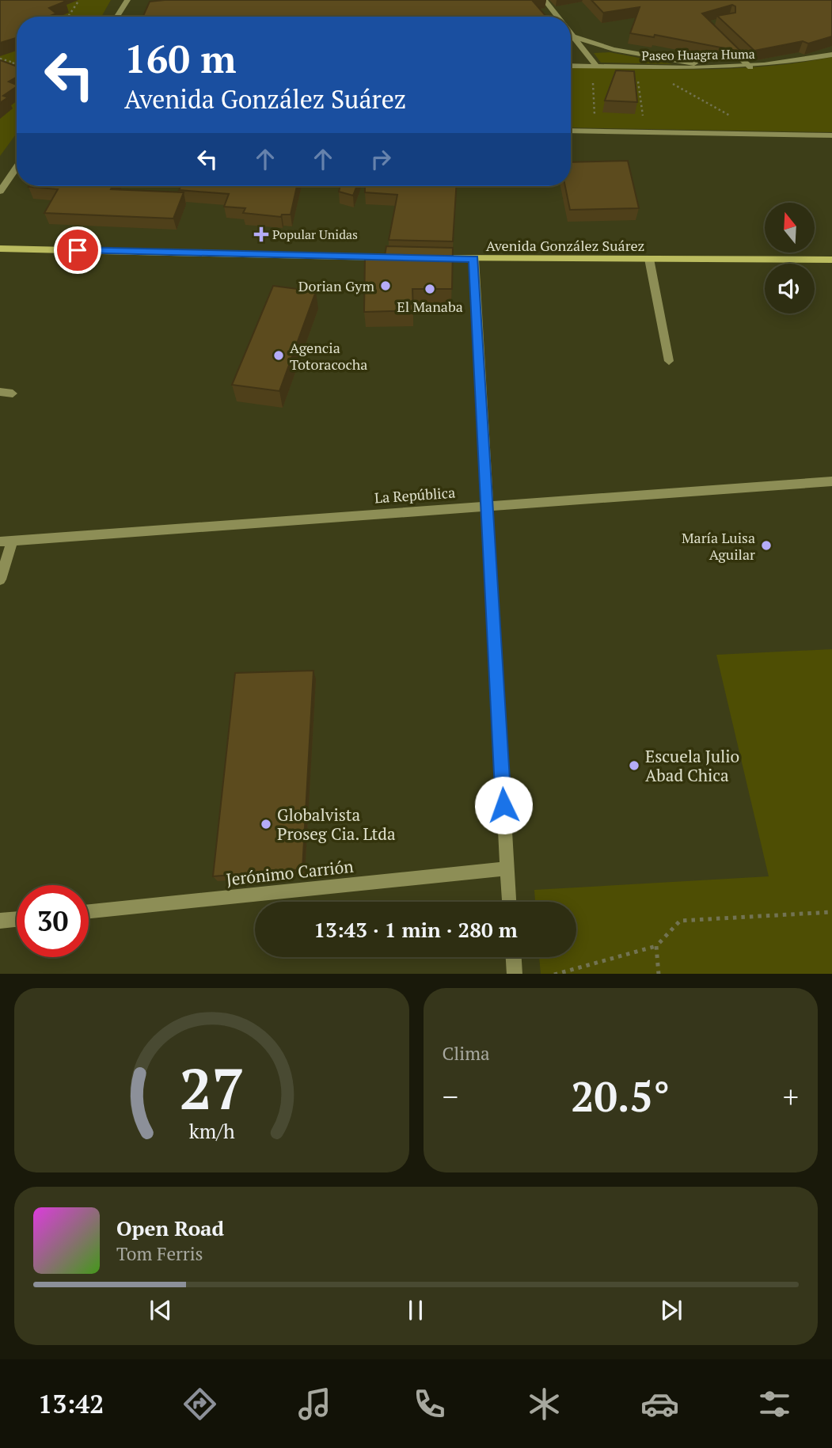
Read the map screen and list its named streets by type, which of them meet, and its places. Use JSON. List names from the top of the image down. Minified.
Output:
{"streets":{"main road":["Avenida González Suárez"],"street":["Paseo Huagra Huma","La República","Jerónimo Carrión"]},"places":{"health":["Popular Unidas"],"other":["Dorian Gym","El Manaba","Agencia Totoracocha","María Luisa Aguilar","Escuela Julio Abad Chica","Globalvista Proseg Cia. Ltda"]},"north":"top","page":{"turn":["160 m","Avenida González Suárez"],"limit":"30","trip":"13:43 · 1 min · 280 m","tile":"Clima","heat":["−","20.5°","+"],"song":["Open Road","Tom Ferris"],"tabs":"13:42","gauge":["27","km/h"]}}
